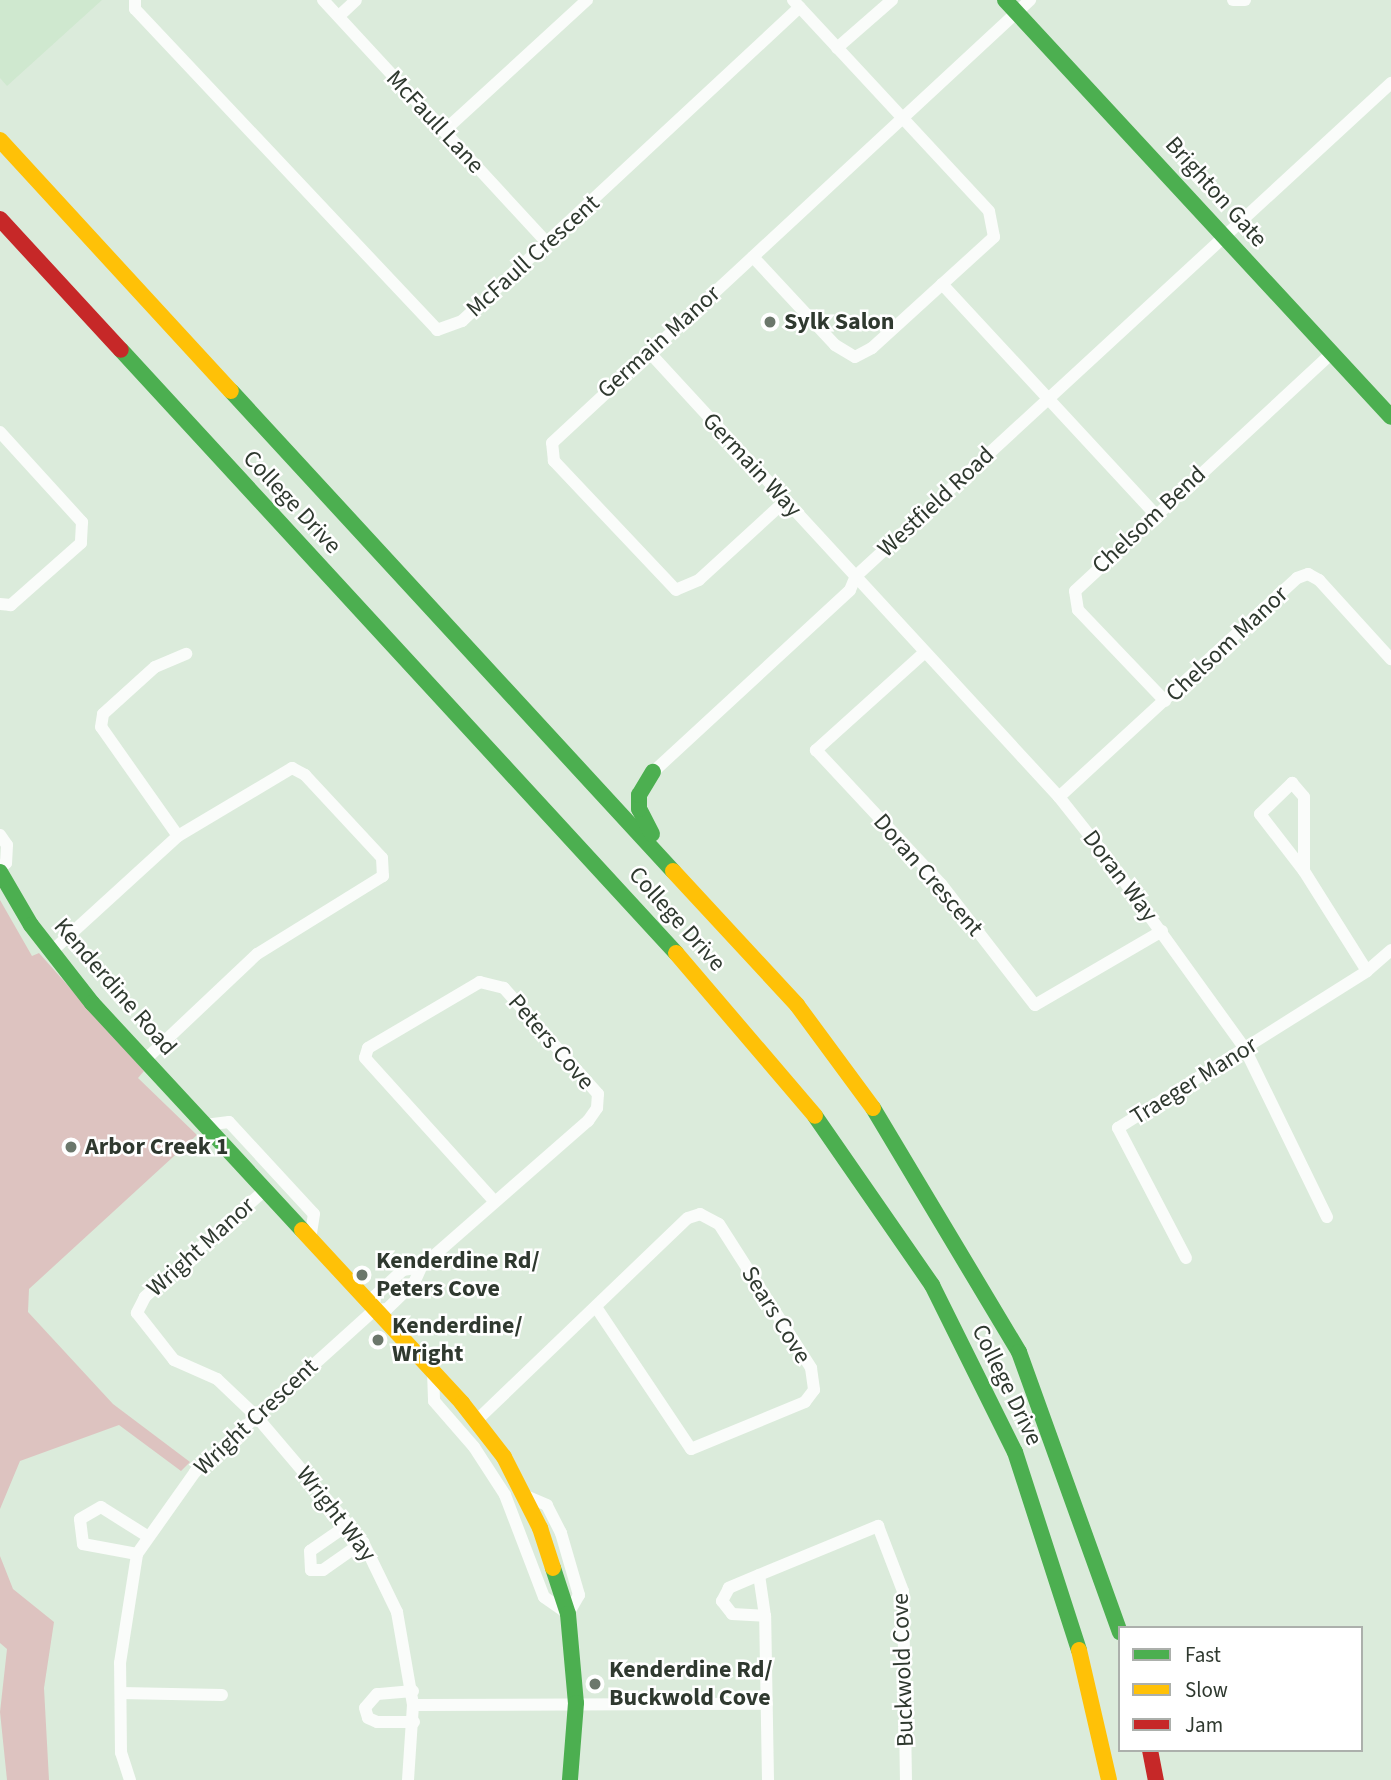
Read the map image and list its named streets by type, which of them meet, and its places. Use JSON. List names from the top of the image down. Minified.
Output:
{"streets":{"main road":["Brighton Gate","College Drive","Kenderdine Road"],"street":["McFaull Lane","McFaull Crescent","Germain Manor","Germain Way","Westfield Road","Chelsom Bend","Chelsom Manor","Doran Crescent","Doran Way","Peters Cove","Traeger Manor","Wright Manor","Sears Cove","Wright Crescent","Wright Way","Buckwold Cove"]},"crossings":[["McFaull Lane","McFaull Crescent"],["Brighton Gate","Germain Manor"],["Brighton Gate","Westfield Road"],["Brighton Gate","Chelsom Bend"],["Germain Manor","Germain Way"],["Germain Way","Westfield Road"],["Germain Way","Doran Way"],["Westfield Road","Doran Way"],["Chelsom Bend","Chelsom Manor"],["Chelsom Manor","Doran Way"],["Doran Crescent","Doran Way"],["Doran Way","Traeger Manor"],["Kenderdine Road","Peters Cove"],["Kenderdine Road","Wright Manor"],["Kenderdine Road","Sears Cove"],["Kenderdine Road","Wright Crescent"],["Peters Cove","Wright Crescent"],["Wright Manor","Wright Crescent"],["Wright Manor","Wright Way"],["Wright Crescent","Wright Way"]],"places":["Sylk Salon","Arbor Creek 1","Kenderdine Rd/ Peters Cove","Kenderdine/ Wright","Kenderdine Rd/ Buckwold Cove"],"legend":["Fast","Slow","Jam"]}
